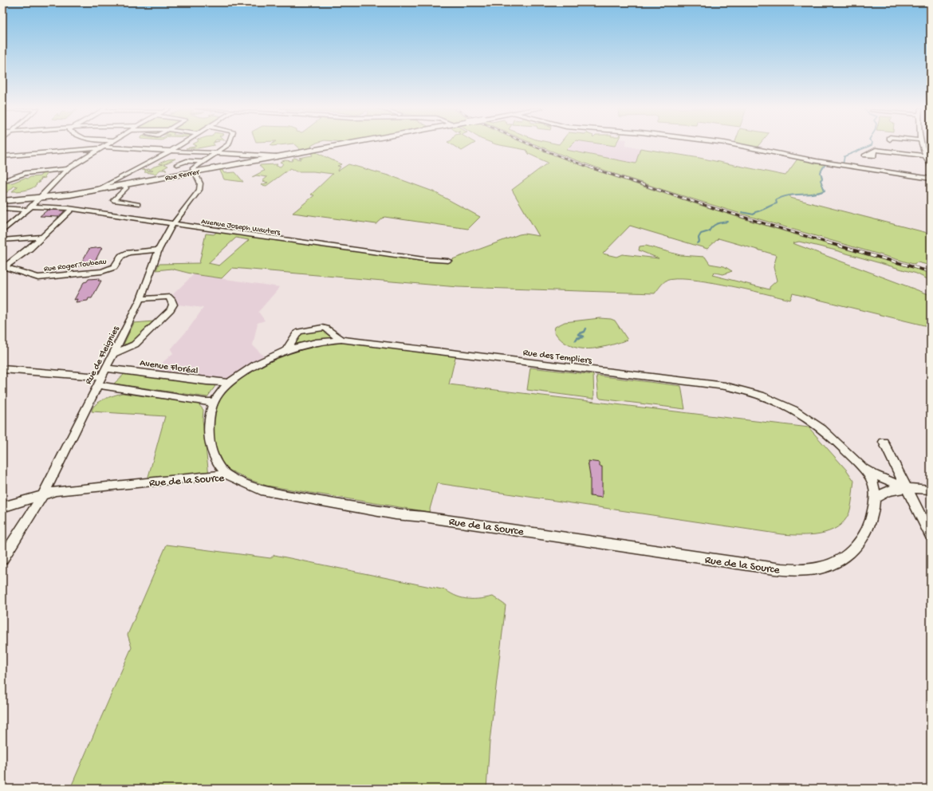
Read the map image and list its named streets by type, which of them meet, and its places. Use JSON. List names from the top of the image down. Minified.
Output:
{"streets":{"main road":["Rue Ferrer"],"street":["Avenue Joseph Wauters","Rue Roger Toubeau","Rue de Fleignies","Rue des Templiers","Avenue Floréal","Rue de la Source"]},"crossings":[["Rue Ferrer","Rue de Fleignies"],["Avenue Joseph Wauters","Rue de Fleignies"],["Rue Roger Toubeau","Rue de Fleignies"],["Rue de Fleignies","Avenue Floréal"],["Rue de Fleignies","Rue de la Source"],["Rue des Templiers","Avenue Floréal"],["Rue des Templiers","Rue de la Source"]]}
